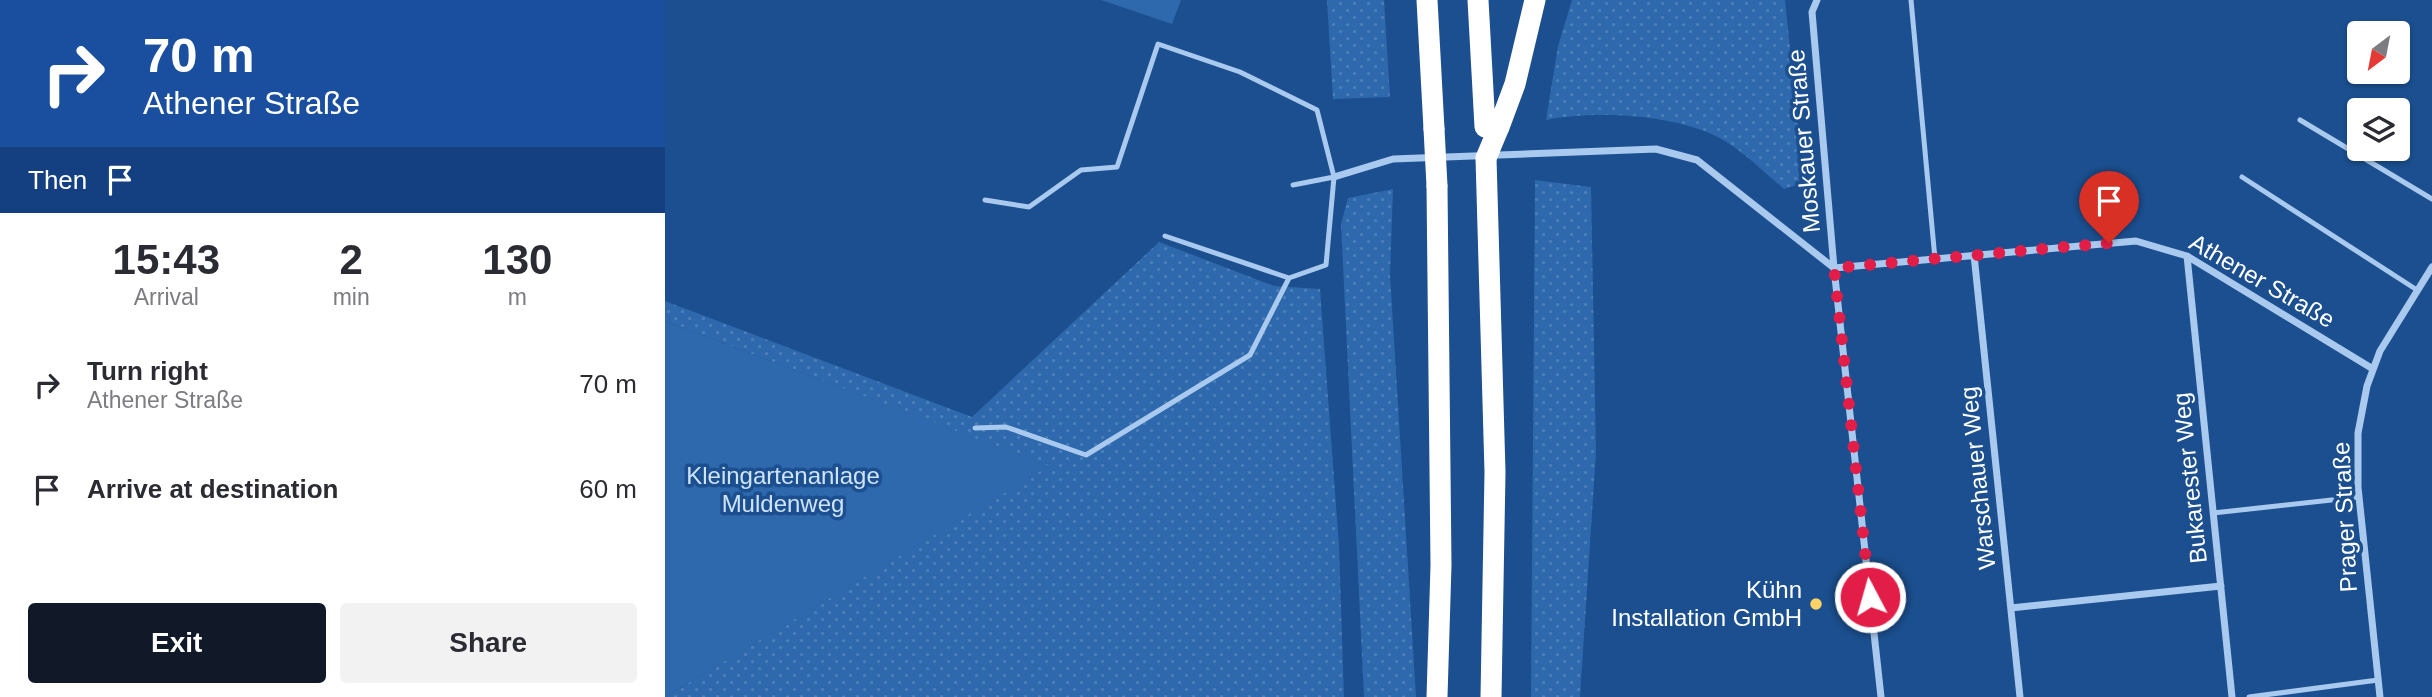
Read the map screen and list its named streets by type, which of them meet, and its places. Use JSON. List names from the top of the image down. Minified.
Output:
{"streets":{"street":["Moskauer Straße","Athener Straße","Warschauer Weg","Bukarester Weg","Prager Straße"]},"crossings":[["Moskauer Straße","Athener Straße"],["Athener Straße","Warschauer Weg"],["Athener Straße","Bukarester Weg"],["Athener Straße","Prager Straße"]],"parks":["Kleingartenanlage Muldenweg"],"places":["Kühn Installation GmbH"],"north":"bottom left","page":{"turn":["70 m","Athener Straße"],"then":"Then","eta":["15:43","Arrival","2","min","130","m"],"list":[{"name":"Turn right","note":"Athener Straße","value":"70 m"},{"name":"Arrive at destination","value":"60 m"}],"buttons":["Exit","Share"]}}
